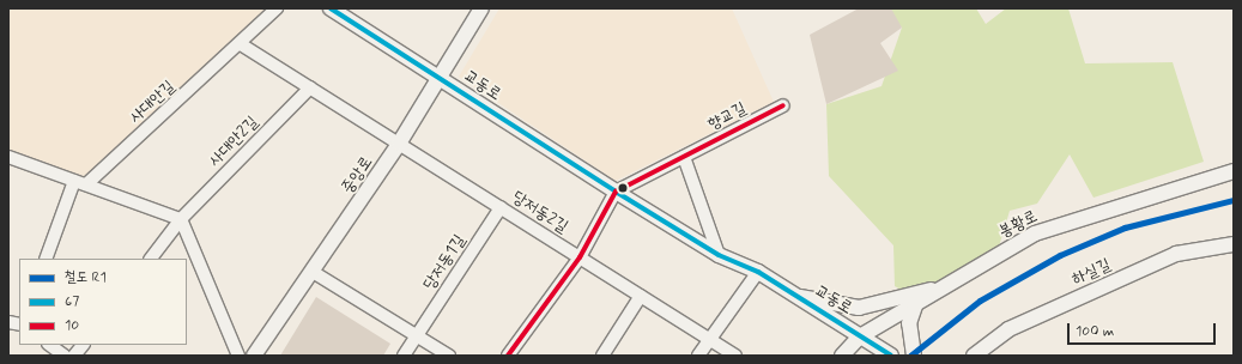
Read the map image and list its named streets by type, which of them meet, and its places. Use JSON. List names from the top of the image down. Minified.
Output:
{"streets":{"street":["교동로","사대안길","향교길","사대안2길","중앙로","당저동2길","봉황로","당저동1길","하실길"]},"crossings":[["교동로","향교길"],["교동로","중앙로"],["교동로","봉황로"],["중앙로","당저동2길"],["당저동2길","당저동1길"]],"lines":["transit line 67","transit line 10","rail line R1"],"legend":["철도 R1","67","10"],"scale_bar":"100 m"}
